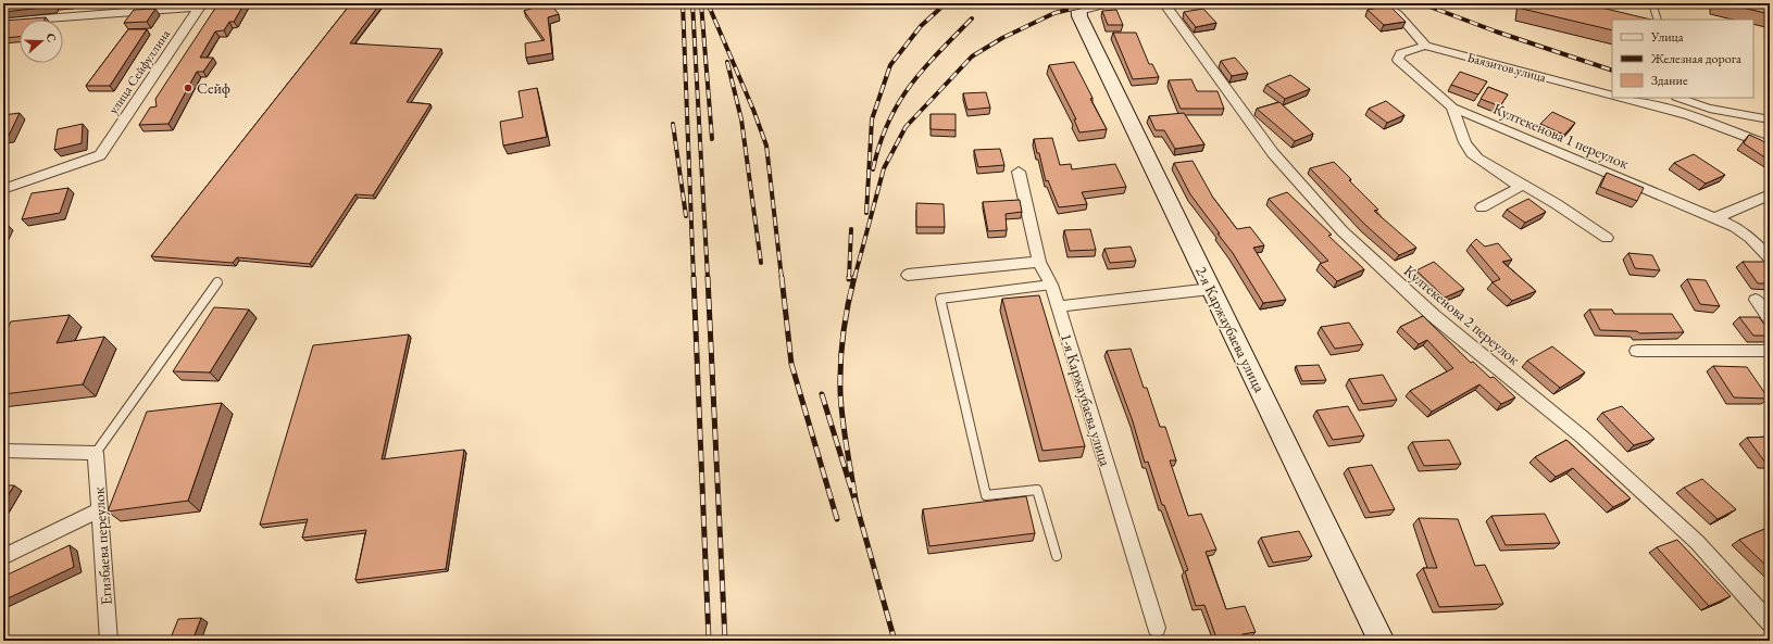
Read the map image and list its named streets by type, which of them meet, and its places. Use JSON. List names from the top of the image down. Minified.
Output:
{"streets":{"street":["Баязитов улица","улица Сейфуллина","Култекенова 1 переулок","Култекенова 2 переулок","2-я Каржаубаева улица","1-я Каржаубаева улица","Егизбаева переулок"]},"crossings":[["Баязитов улица","Култекенова 1 переулок"]],"places":["Сейф"],"legend":["Улица","Железная дорога","Здание"],"north":"right"}
